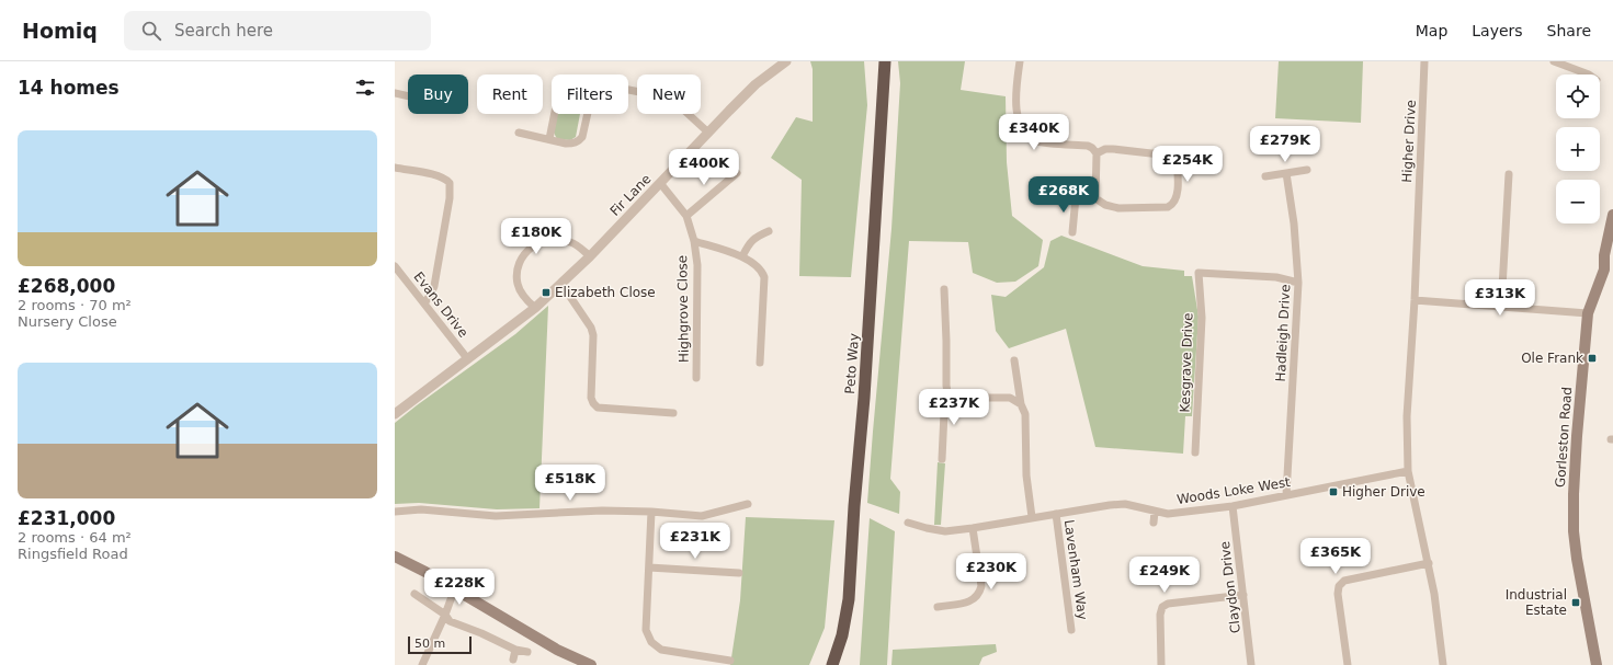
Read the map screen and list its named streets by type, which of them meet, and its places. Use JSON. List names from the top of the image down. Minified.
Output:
{"streets":{"highway":["Peto Way"],"main road":["Gorleston Road"],"street":["Higher Drive","Fir Lane","Evans Drive","Highgrove Close","Hadleigh Drive","Kesgrave Drive","Woods Loke West","Lavenham Way","Claydon Drive"]},"crossings":[["Higher Drive","Woods Loke West"],["Fir Lane","Evans Drive"],["Fir Lane","Highgrove Close"],["Hadleigh Drive","Woods Loke West"],["Woods Loke West","Lavenham Way"],["Woods Loke West","Claydon Drive"]],"places":{"transit":["Elizabeth Close","Ole Frank","Higher Drive","Industrial Estate"]},"scale_bar":"50 m","page":{"header":"Homiq","search":"Search here","nav":["Map","Layers","Share"],"heading":"14 homes","map_buttons":["+","−"],"chip":["Buy","Rent","Filters","New"],"list":[{"name":"£268,000","note":"2 rooms · 70 m² · Nursery Close"},{"name":"£231,000","note":"2 rooms · 64 m² · Ringsfield Road"}],"price":["£340K","£279K","£254K","£400K","£268K","£180K","£313K","£237K","£518K","£231K","£365K","£230K","£249K","£228K"],"scale":"50 m"}}
